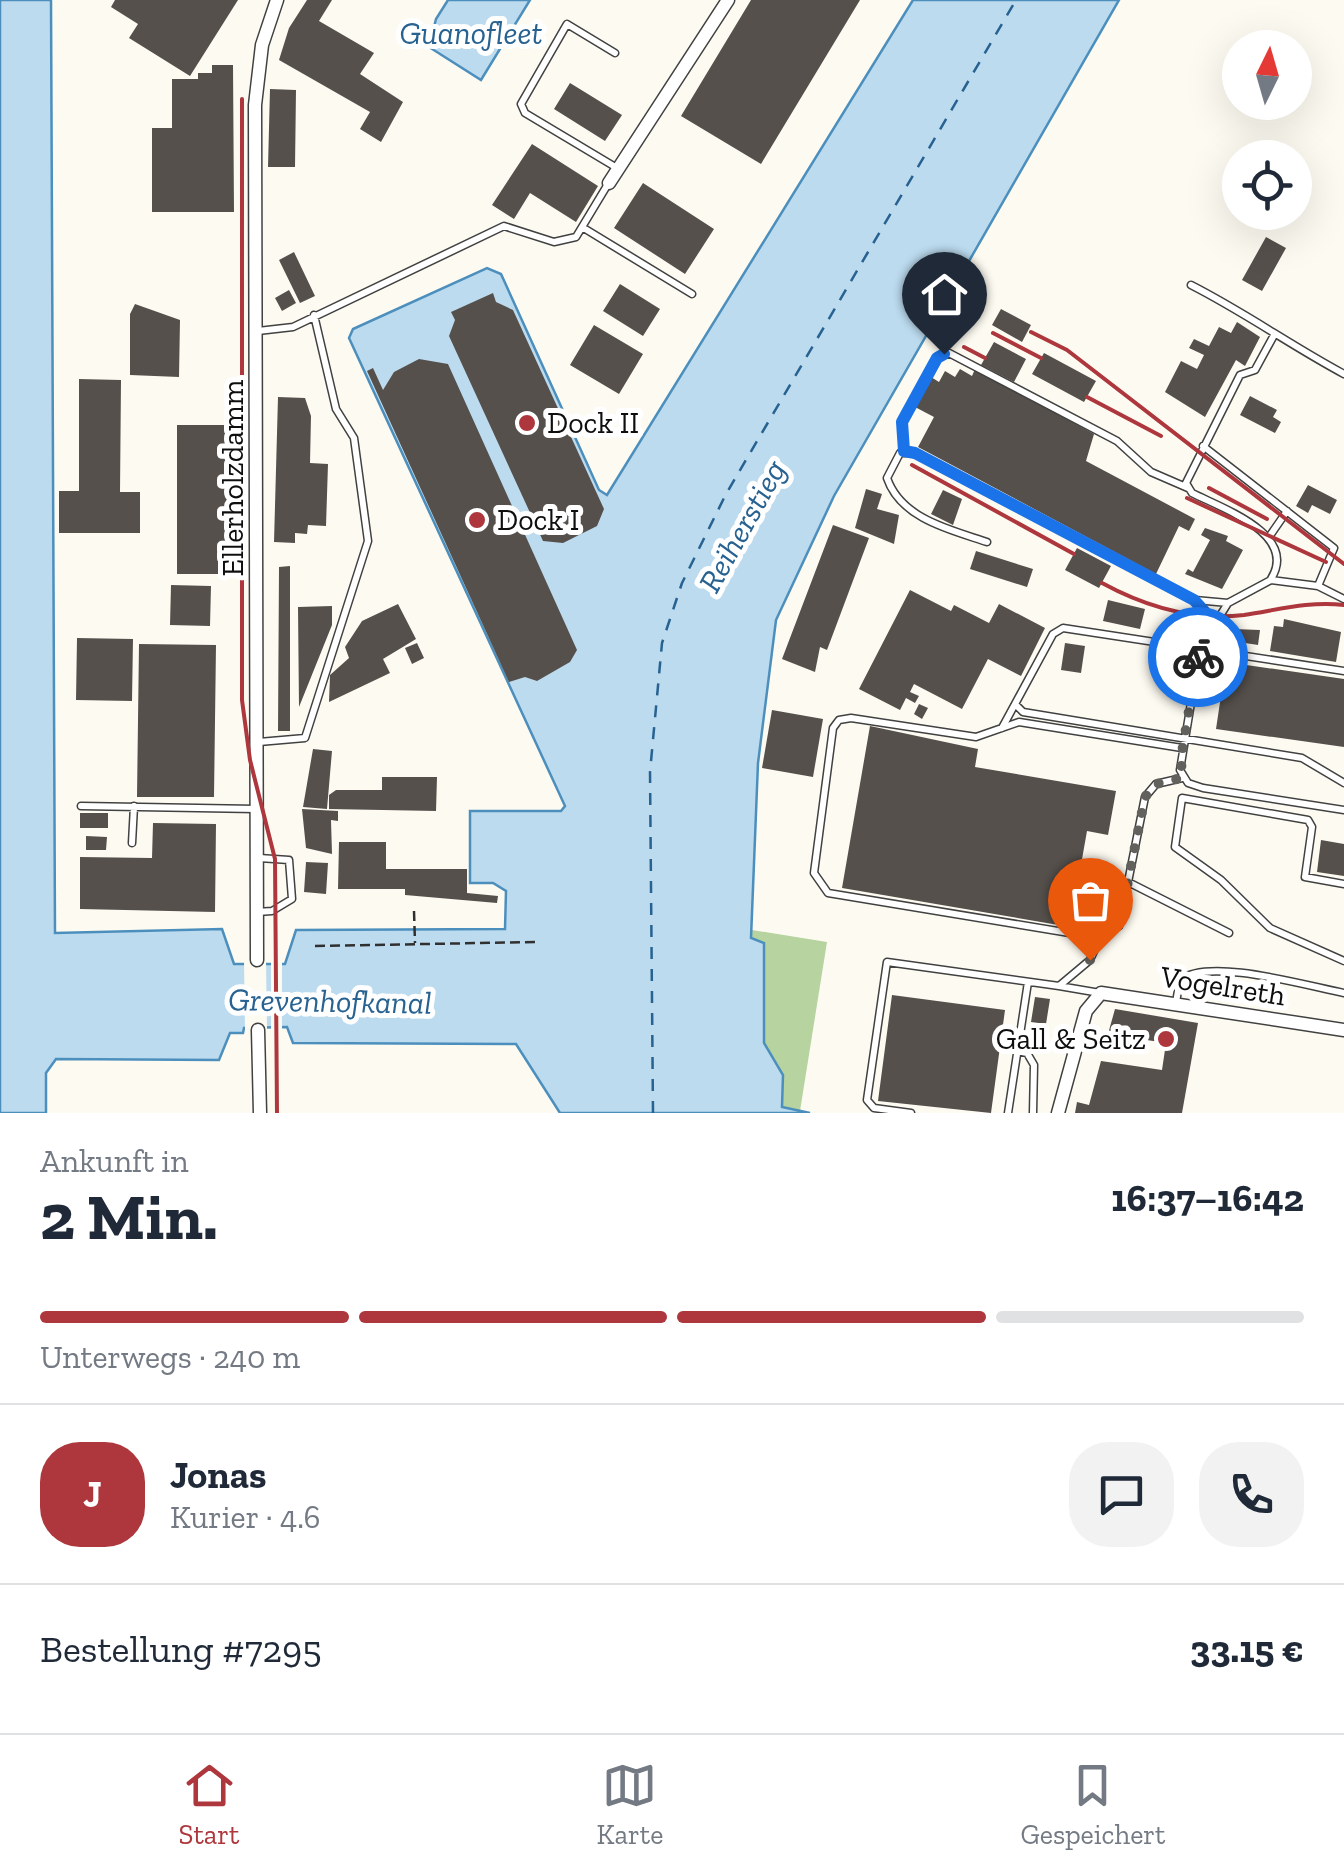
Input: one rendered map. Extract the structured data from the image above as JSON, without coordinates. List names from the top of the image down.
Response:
{
  "streets": {
    "street": ["Ellerholzdamm", "Vogelreth"]
  },
  "water": ["Guanofleet", "Reiherstieg", "Grevenhofkanal"],
  "places": ["Dock II", "Dock I", "Gall & Seitz"],
  "north": "top",
  "page": {
    "heading": ["2 Min.", "Ankunft in", "16:37–16:42"],
    "panel": [
      "Jonas",
      "Kurier · 4.6",
      "Bestellung #7295",
      "33.15 €"
    ],
    "bar": "Unterwegs · 240 m",
    "round": "J",
    "tabs": ["Start", "Karte", "Gespeichert"]
  }
}
